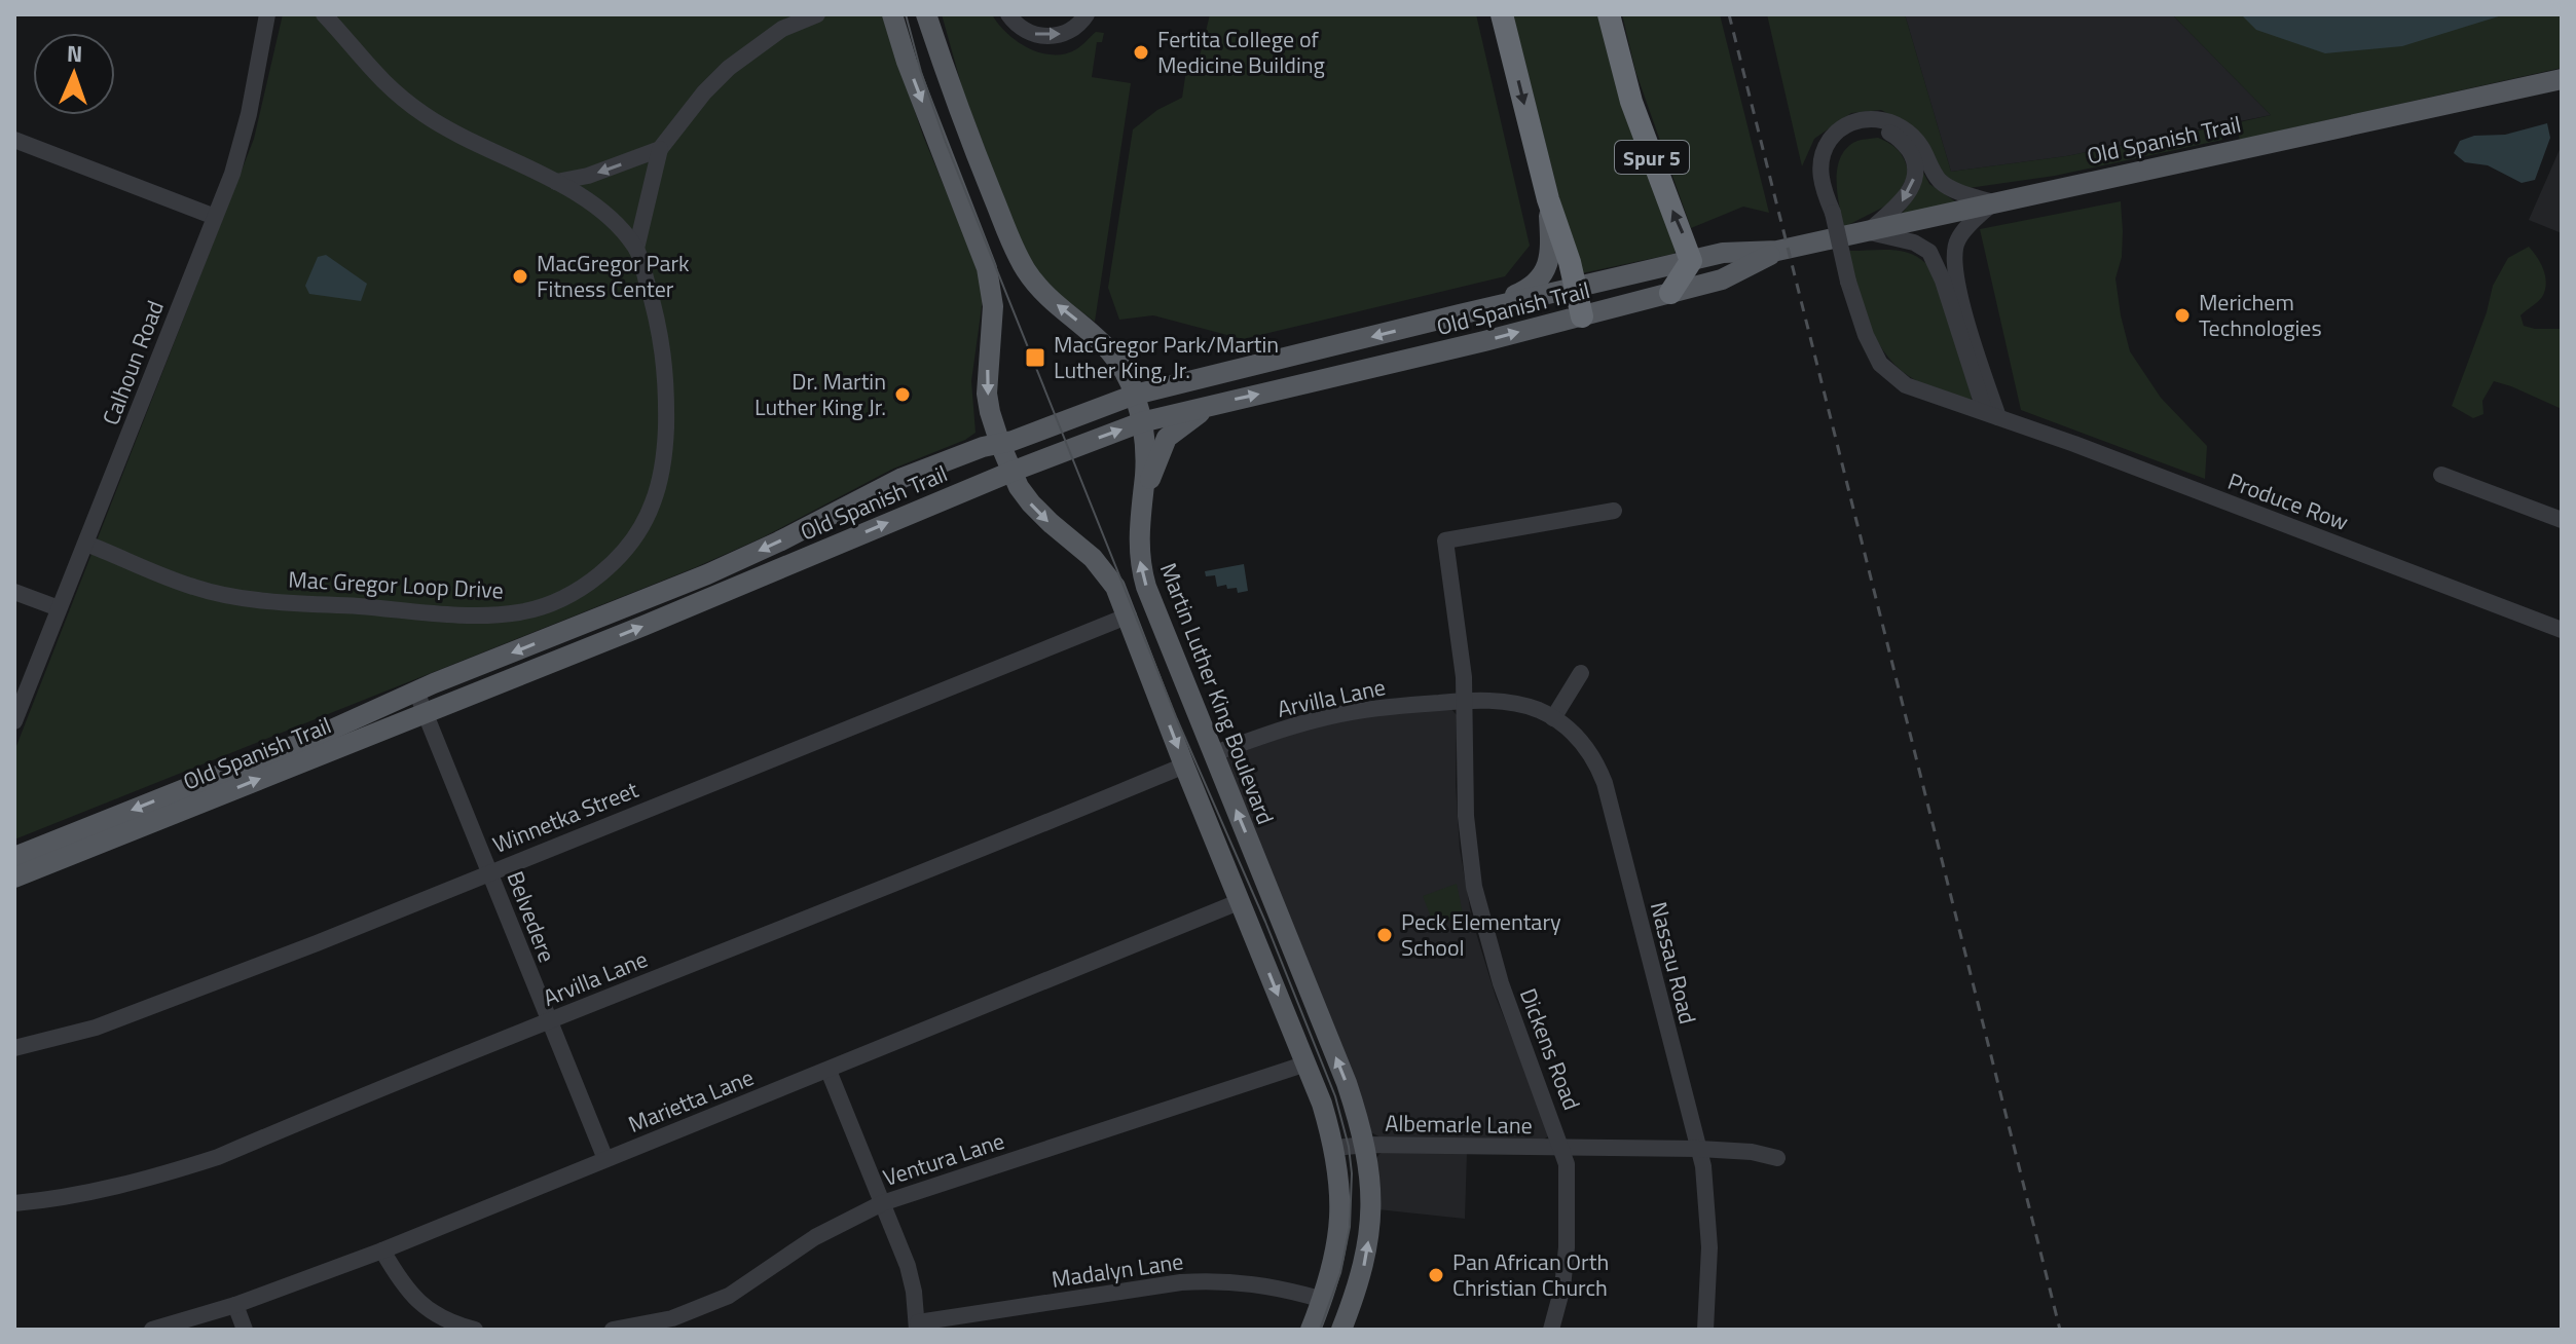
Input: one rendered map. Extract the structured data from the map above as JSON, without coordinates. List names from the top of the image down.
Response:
{
  "streets": {
    "highway": ["Spur 5"],
    "main road": ["Old Spanish Trail", "Martin Luther King Boulevard"],
    "street": [
      "Calhoun Road",
      "Produce Row",
      "Mac Gregor Loop Drive",
      "Arvilla Lane",
      "Winnetka Street",
      "Belvedere",
      "Nassau Road",
      "Dickens Road",
      "Marietta Lane",
      "Albemarle Lane",
      "Ventura Lane",
      "Madalyn Lane"
    ]
  },
  "crossings": [
    ["Old Spanish Trail", "Spur 5"],
    ["Old Spanish Trail", "Produce Row"],
    ["Old Spanish Trail", "Martin Luther King Boulevard"],
    ["Old Spanish Trail", "Belvedere"],
    ["Calhoun Road", "Mac Gregor Loop Drive"],
    ["Martin Luther King Boulevard", "Arvilla Lane"],
    ["Martin Luther King Boulevard", "Albemarle Lane"],
    ["Arvilla Lane", "Belvedere"],
    ["Arvilla Lane", "Nassau Road"],
    ["Arvilla Lane", "Dickens Road"],
    ["Winnetka Street", "Belvedere"],
    ["Belvedere", "Marietta Lane"],
    ["Nassau Road", "Dickens Road"],
    ["Nassau Road", "Albemarle Lane"],
    ["Dickens Road", "Albemarle Lane"]
  ],
  "places": {
    "other": [
      "Fertita College of Medicine Building",
      "MacGregor Park Fitness Center",
      "Merichem Technologies",
      "Dr. Martin Luther King Jr.",
      "Peck Elementary School",
      "Pan African Orth Christian Church"
    ],
    "transit": ["MacGregor Park/Martin Luther King, Jr."]
  },
  "north": "top"
}
